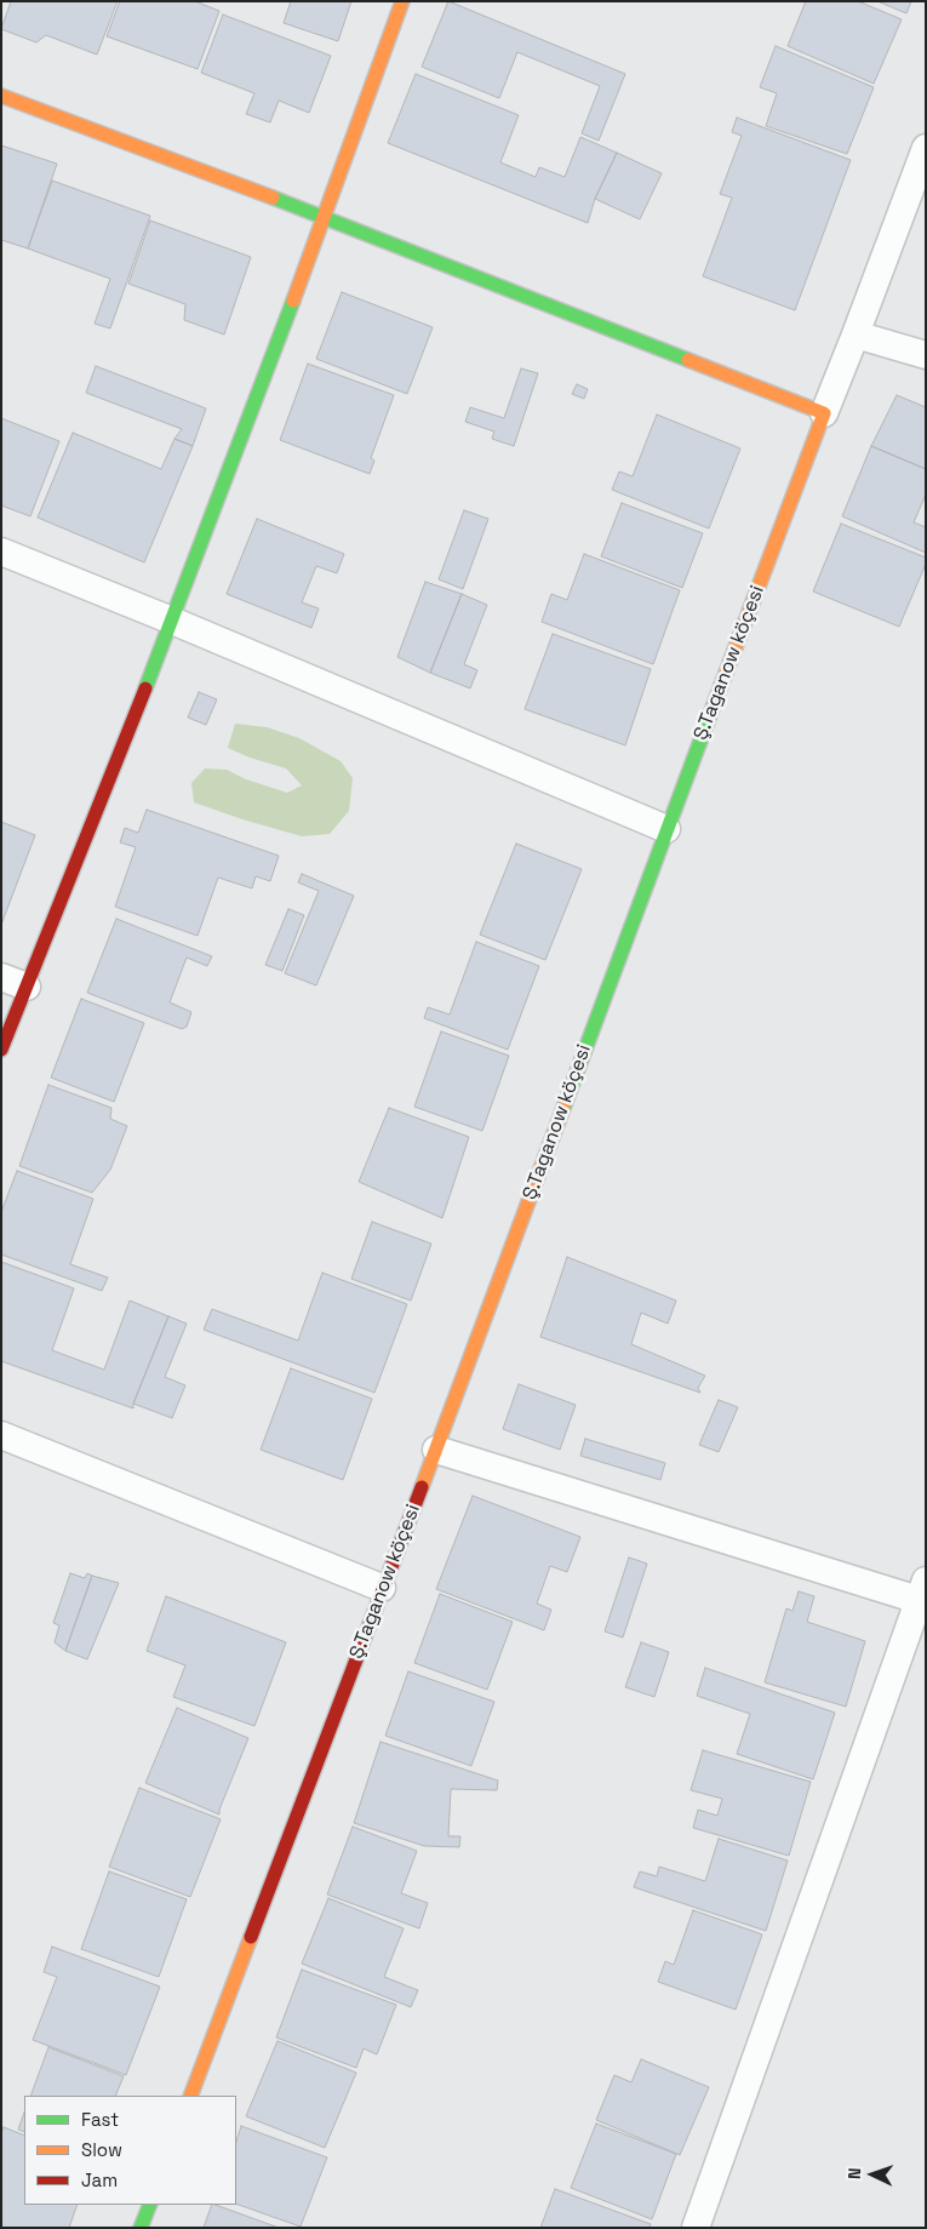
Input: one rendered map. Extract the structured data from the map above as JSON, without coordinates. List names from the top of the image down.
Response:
{
  "streets": {
    "street": ["Ş.Taganow köçesi"]
  },
  "legend": ["Fast", "Slow", "Jam"],
  "north": "left"
}
